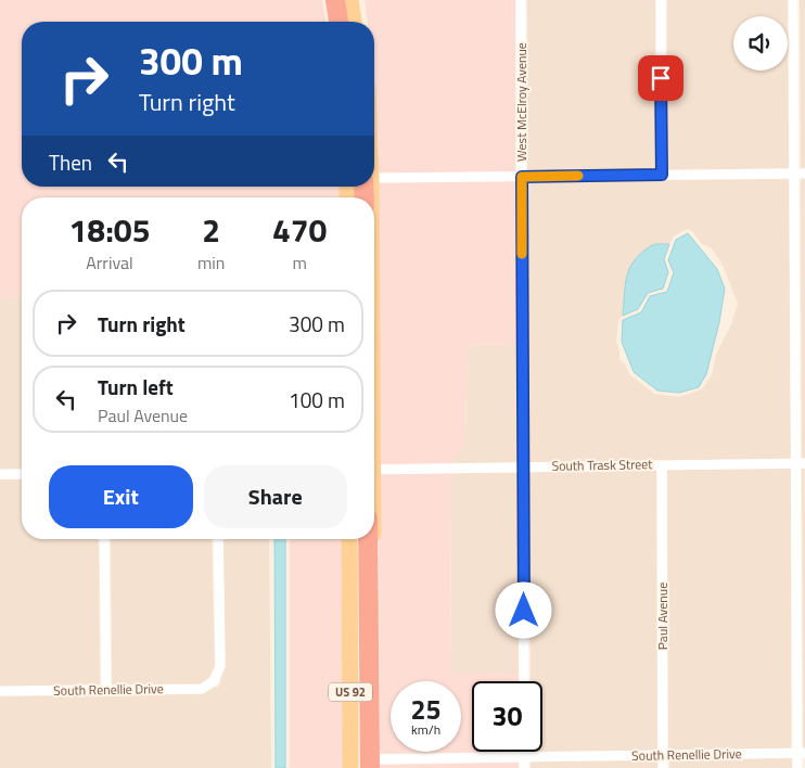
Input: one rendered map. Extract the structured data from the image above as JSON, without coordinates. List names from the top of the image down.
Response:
{
  "streets": {
    "main road": ["US 92"],
    "street": [
      "West McElroy Avenue",
      "South Trask Street",
      "Paul Avenue",
      "South Renellie Drive"
    ]
  },
  "crossings": [
    ["West McElroy Avenue", "South Trask Street"],
    ["South Trask Street", "Paul Avenue"],
    ["Paul Avenue", "South Renellie Drive"],
    ["South Renellie Drive", "US 92"]
  ],
  "page": {
    "turn": ["300 m", "Turn right"],
    "then": "Then",
    "eta": [
      "18:05",
      "Arrival",
      "2",
      "min",
      "470",
      "m"
    ],
    "list": [
      {
        "name": "Turn right",
        "value": "300 m"
      },
      {
        "name": "Turn left",
        "note": "Paul Avenue",
        "value": "100 m"
      }
    ],
    "buttons": ["Exit", "Share"],
    "speed": "25 km/h",
    "limit": "30"
  }
}
